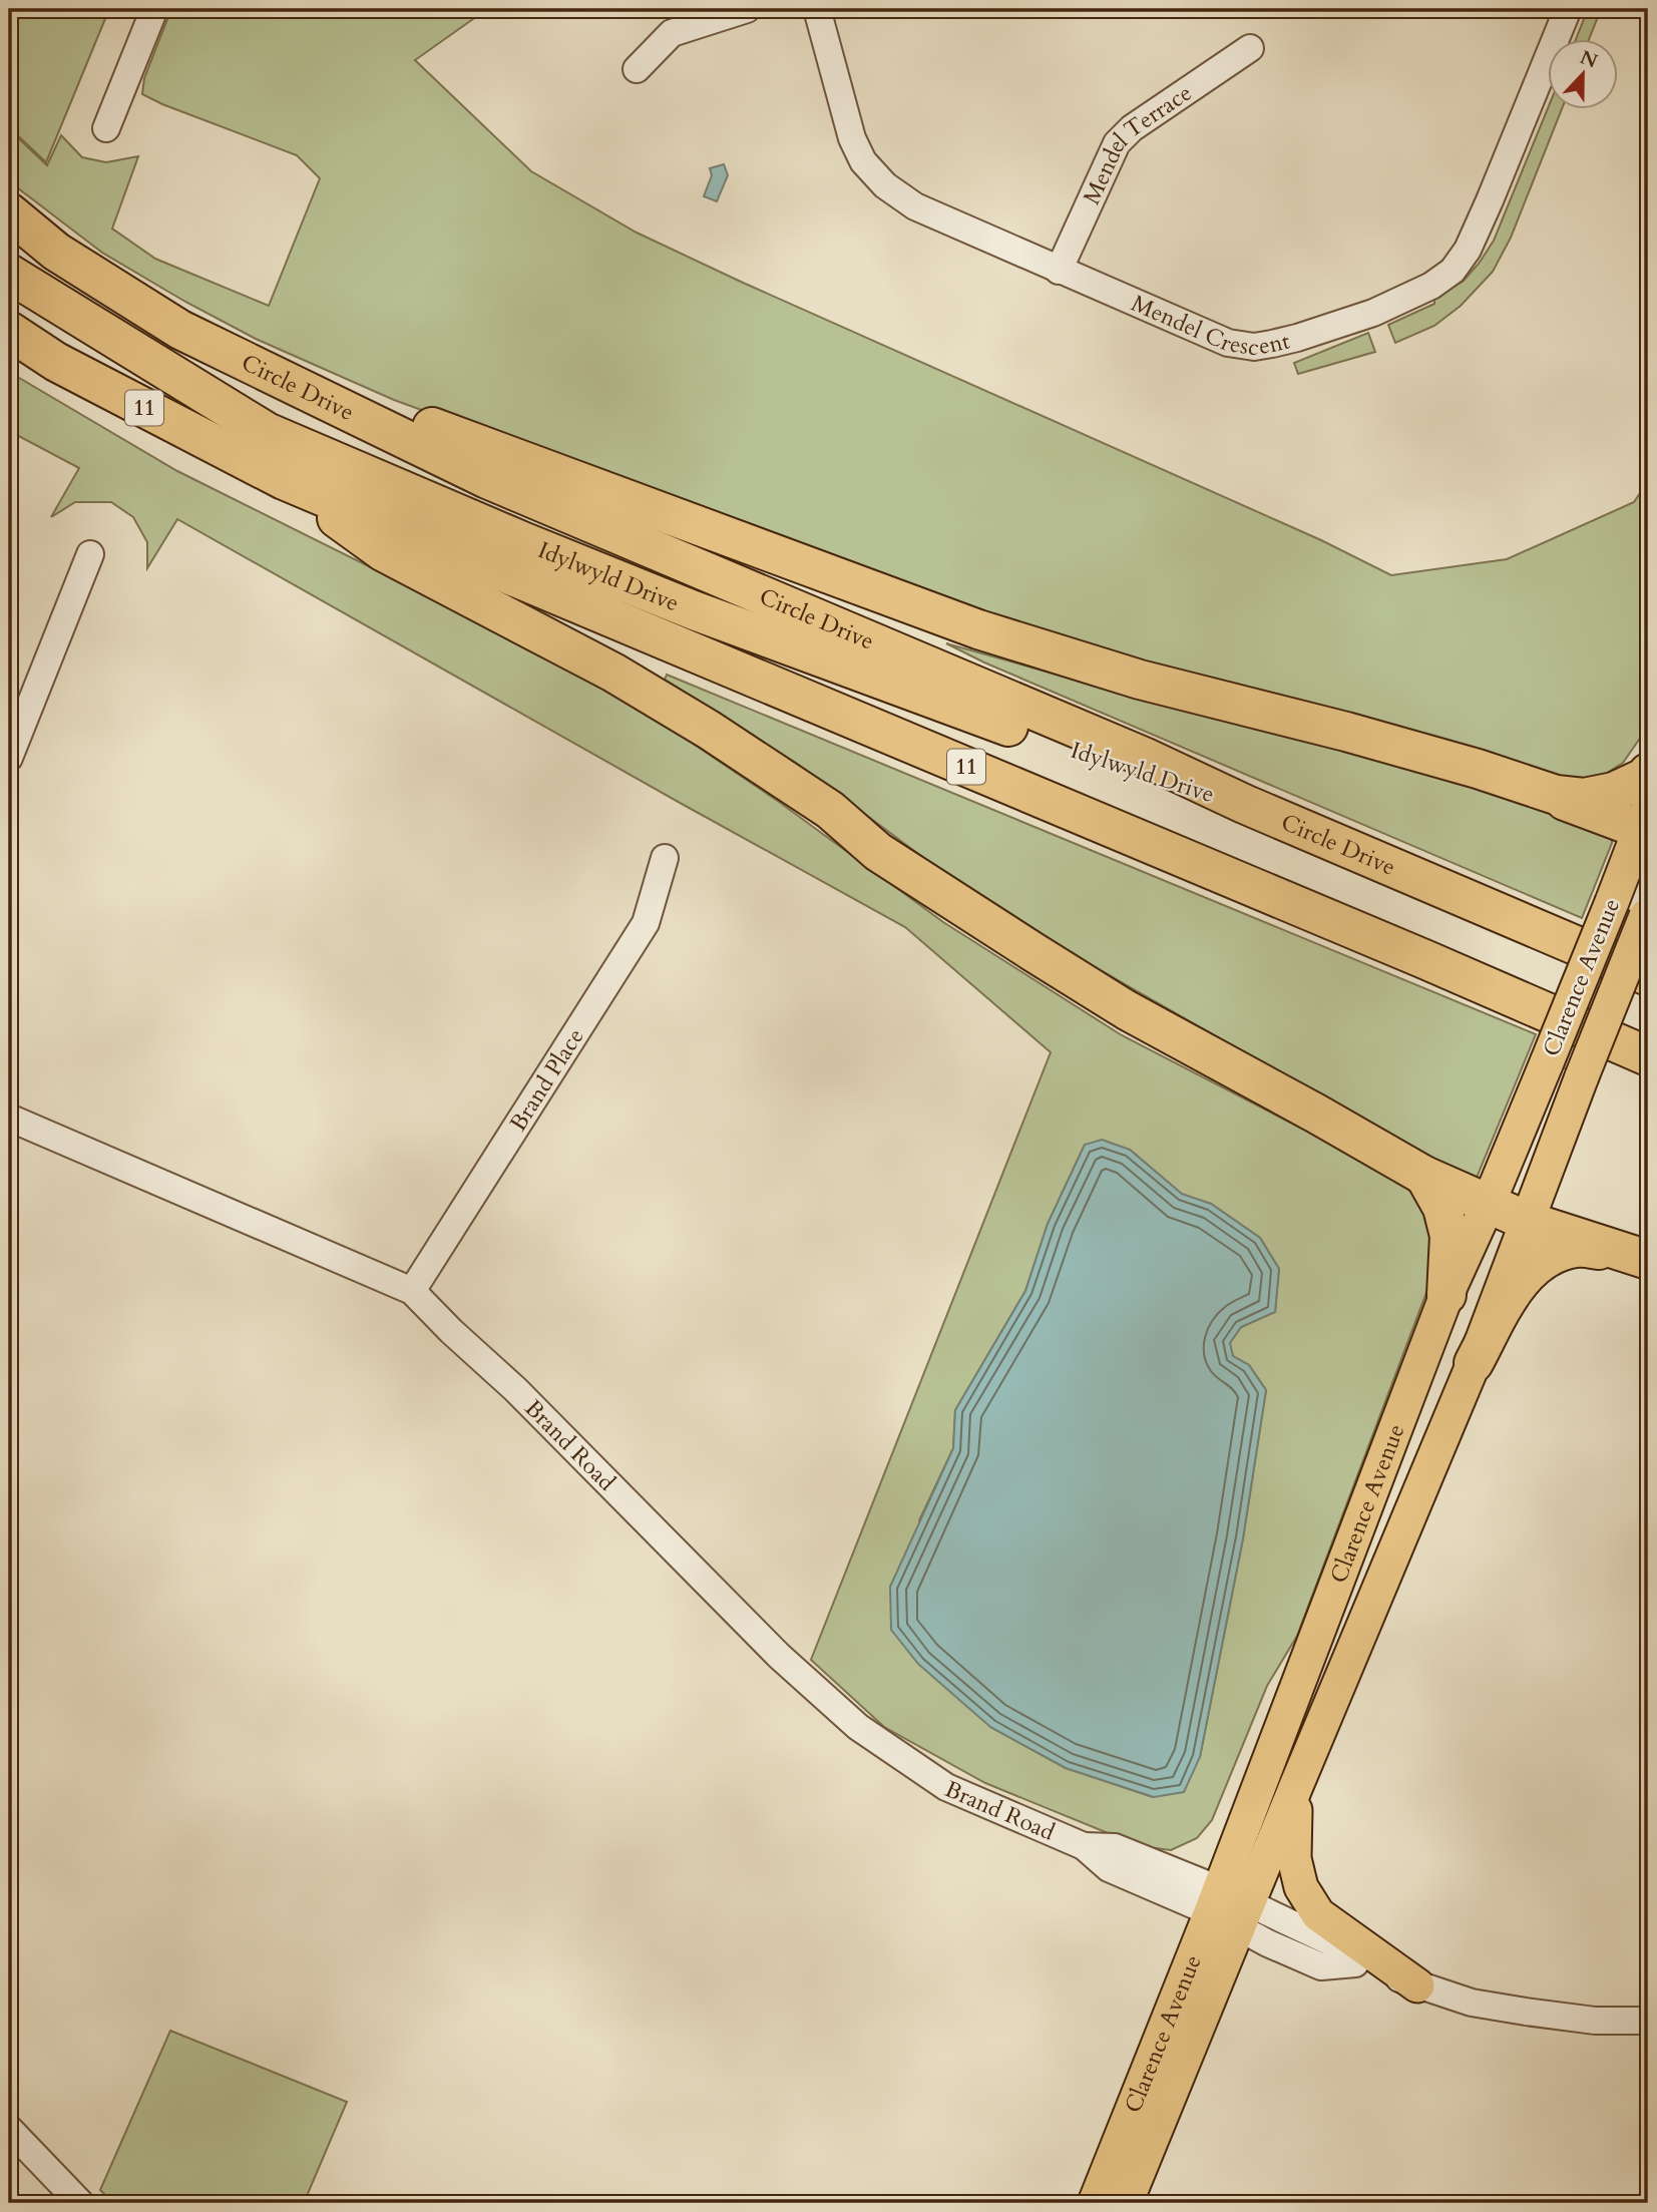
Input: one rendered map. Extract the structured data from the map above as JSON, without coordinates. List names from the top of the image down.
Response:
{
  "streets": {
    "highway": ["Circle Drive", "11", "Idylwyld Drive"],
    "main road": ["Clarence Avenue"],
    "street": [
      "Mendel Terrace",
      "Mendel Crescent",
      "Brand Place",
      "Brand Road"
    ]
  },
  "crossings": [
    ["Mendel Terrace", "Mendel Crescent"],
    ["Circle Drive", "Idylwyld Drive"],
    ["Clarence Avenue", "Brand Road"],
    ["Brand Place", "Brand Road"]
  ],
  "north": "top"
}
